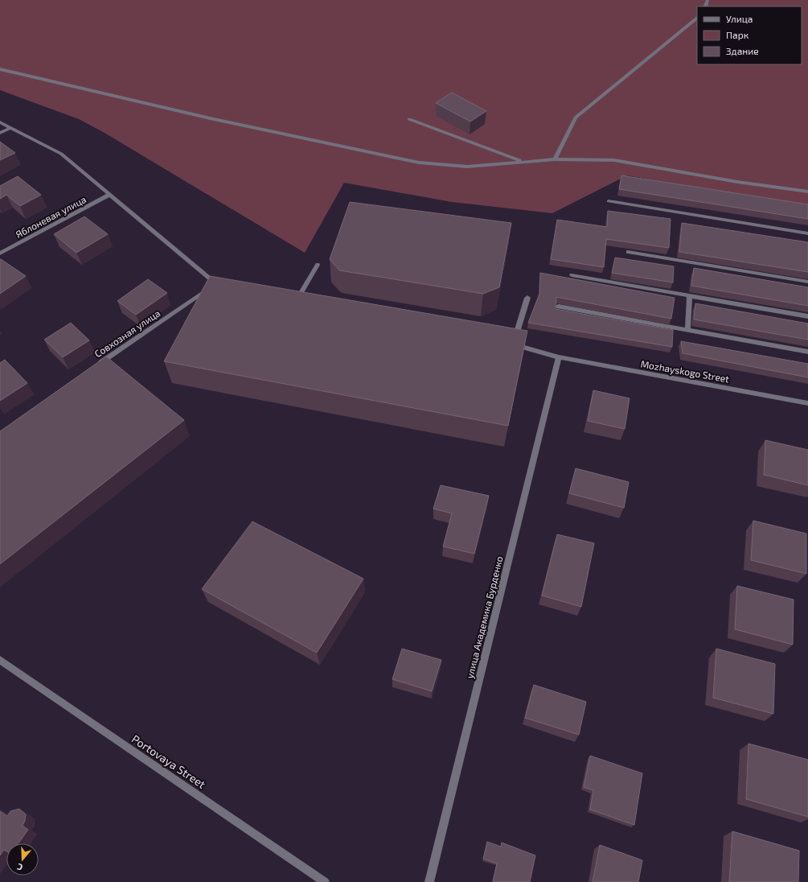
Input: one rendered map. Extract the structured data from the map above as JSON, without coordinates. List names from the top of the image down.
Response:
{
  "streets": {
    "street": [
      "Яблоневая улица",
      "Совхозная улица",
      "Mozhayskogo Street",
      "улица Академика Бурденко",
      "Portovaya Street"
    ]
  },
  "crossings": [
    ["Яблоневая улица", "Совхозная улица"],
    ["Mozhayskogo Street", "улица Академика Бурденко"]
  ],
  "legend": ["Улица", "Парк", "Здание"],
  "north": "bottom"
}
